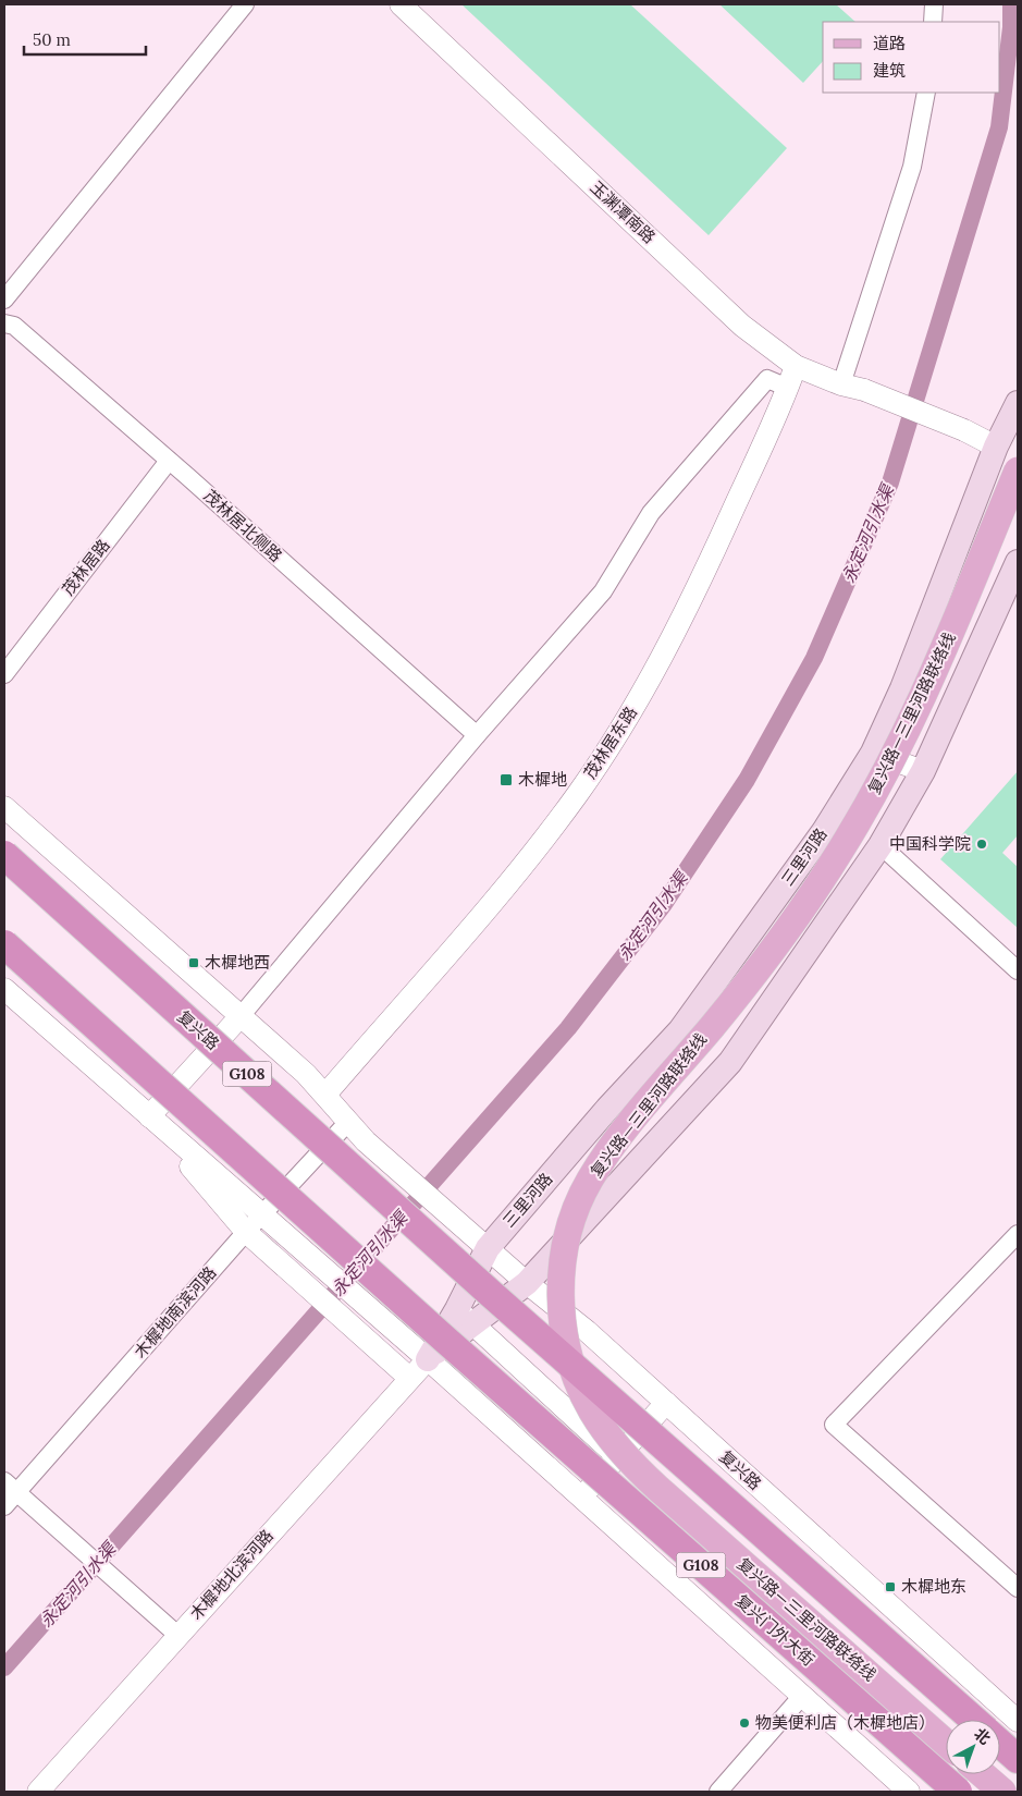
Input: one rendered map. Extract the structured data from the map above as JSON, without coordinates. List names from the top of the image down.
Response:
{
  "streets": {
    "highway": ["复兴路", "G108", "复兴门外大街"],
    "main road": ["复兴路—三里河路联络线", "三里河路"],
    "street": [
      "玉渊潭南路",
      "茂林居北侧路",
      "茂林居路",
      "茂林居东路",
      "木樨地南滨河路",
      "木樨地北滨河路"
    ]
  },
  "crossings": [
    ["玉渊潭南路", "茂林居东路"],
    ["玉渊潭南路", "三里河路"],
    ["茂林居北侧路", "茂林居路"],
    ["三里河路", "复兴路"],
    ["复兴路", "木樨地南滨河路"],
    ["G108", "木樨地北滨河路"],
    ["G108", "复兴门外大街"],
    ["木樨地北滨河路", "复兴门外大街"]
  ],
  "water": ["永定河引水渠"],
  "places": {
    "transit": ["木樨地", "木樨地西", "木樨地东"],
    "other": ["中国科学院", "物美便利店（木樨地店）"]
  },
  "legend": ["道路", "建筑"],
  "scale_bar": "50 m",
  "north": "top right"
}
